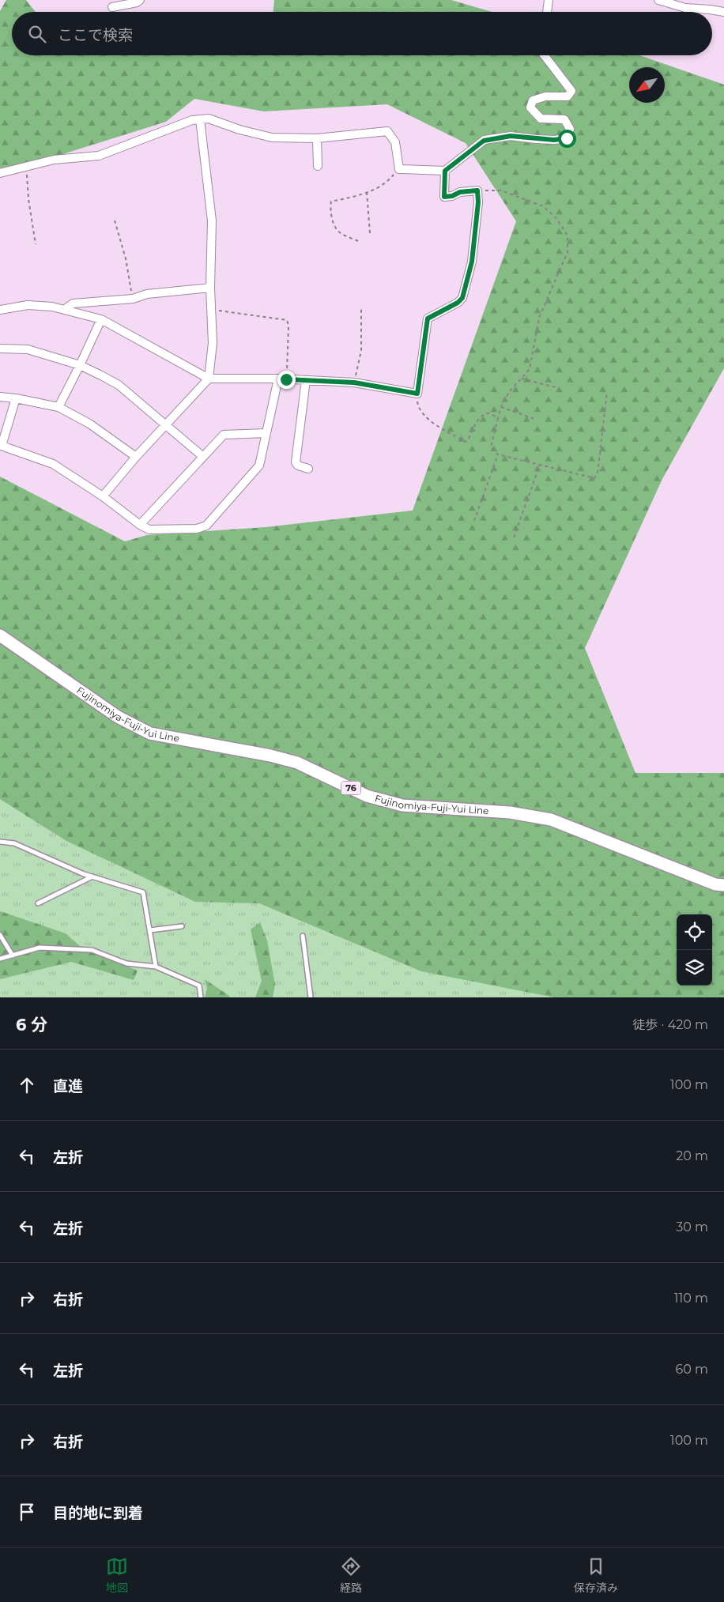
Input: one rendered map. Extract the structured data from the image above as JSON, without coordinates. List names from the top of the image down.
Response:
{
  "streets": {
    "main road": ["Fujinomiya-Fuji-Yui Line", "76"]
  },
  "north": "bottom left",
  "page": {
    "search": "ここで検索",
    "heading": ["6 分", "徒歩 · 420 m"],
    "list": [
      ["直進", "100 m"],
      ["左折", "20 m"],
      ["左折", "30 m"],
      ["右折", "110 m"],
      ["左折", "60 m"],
      ["右折", "100 m"],
      "目的地に到着"
    ],
    "nav": ["地図", "経路", "保存済み"]
  }
}
